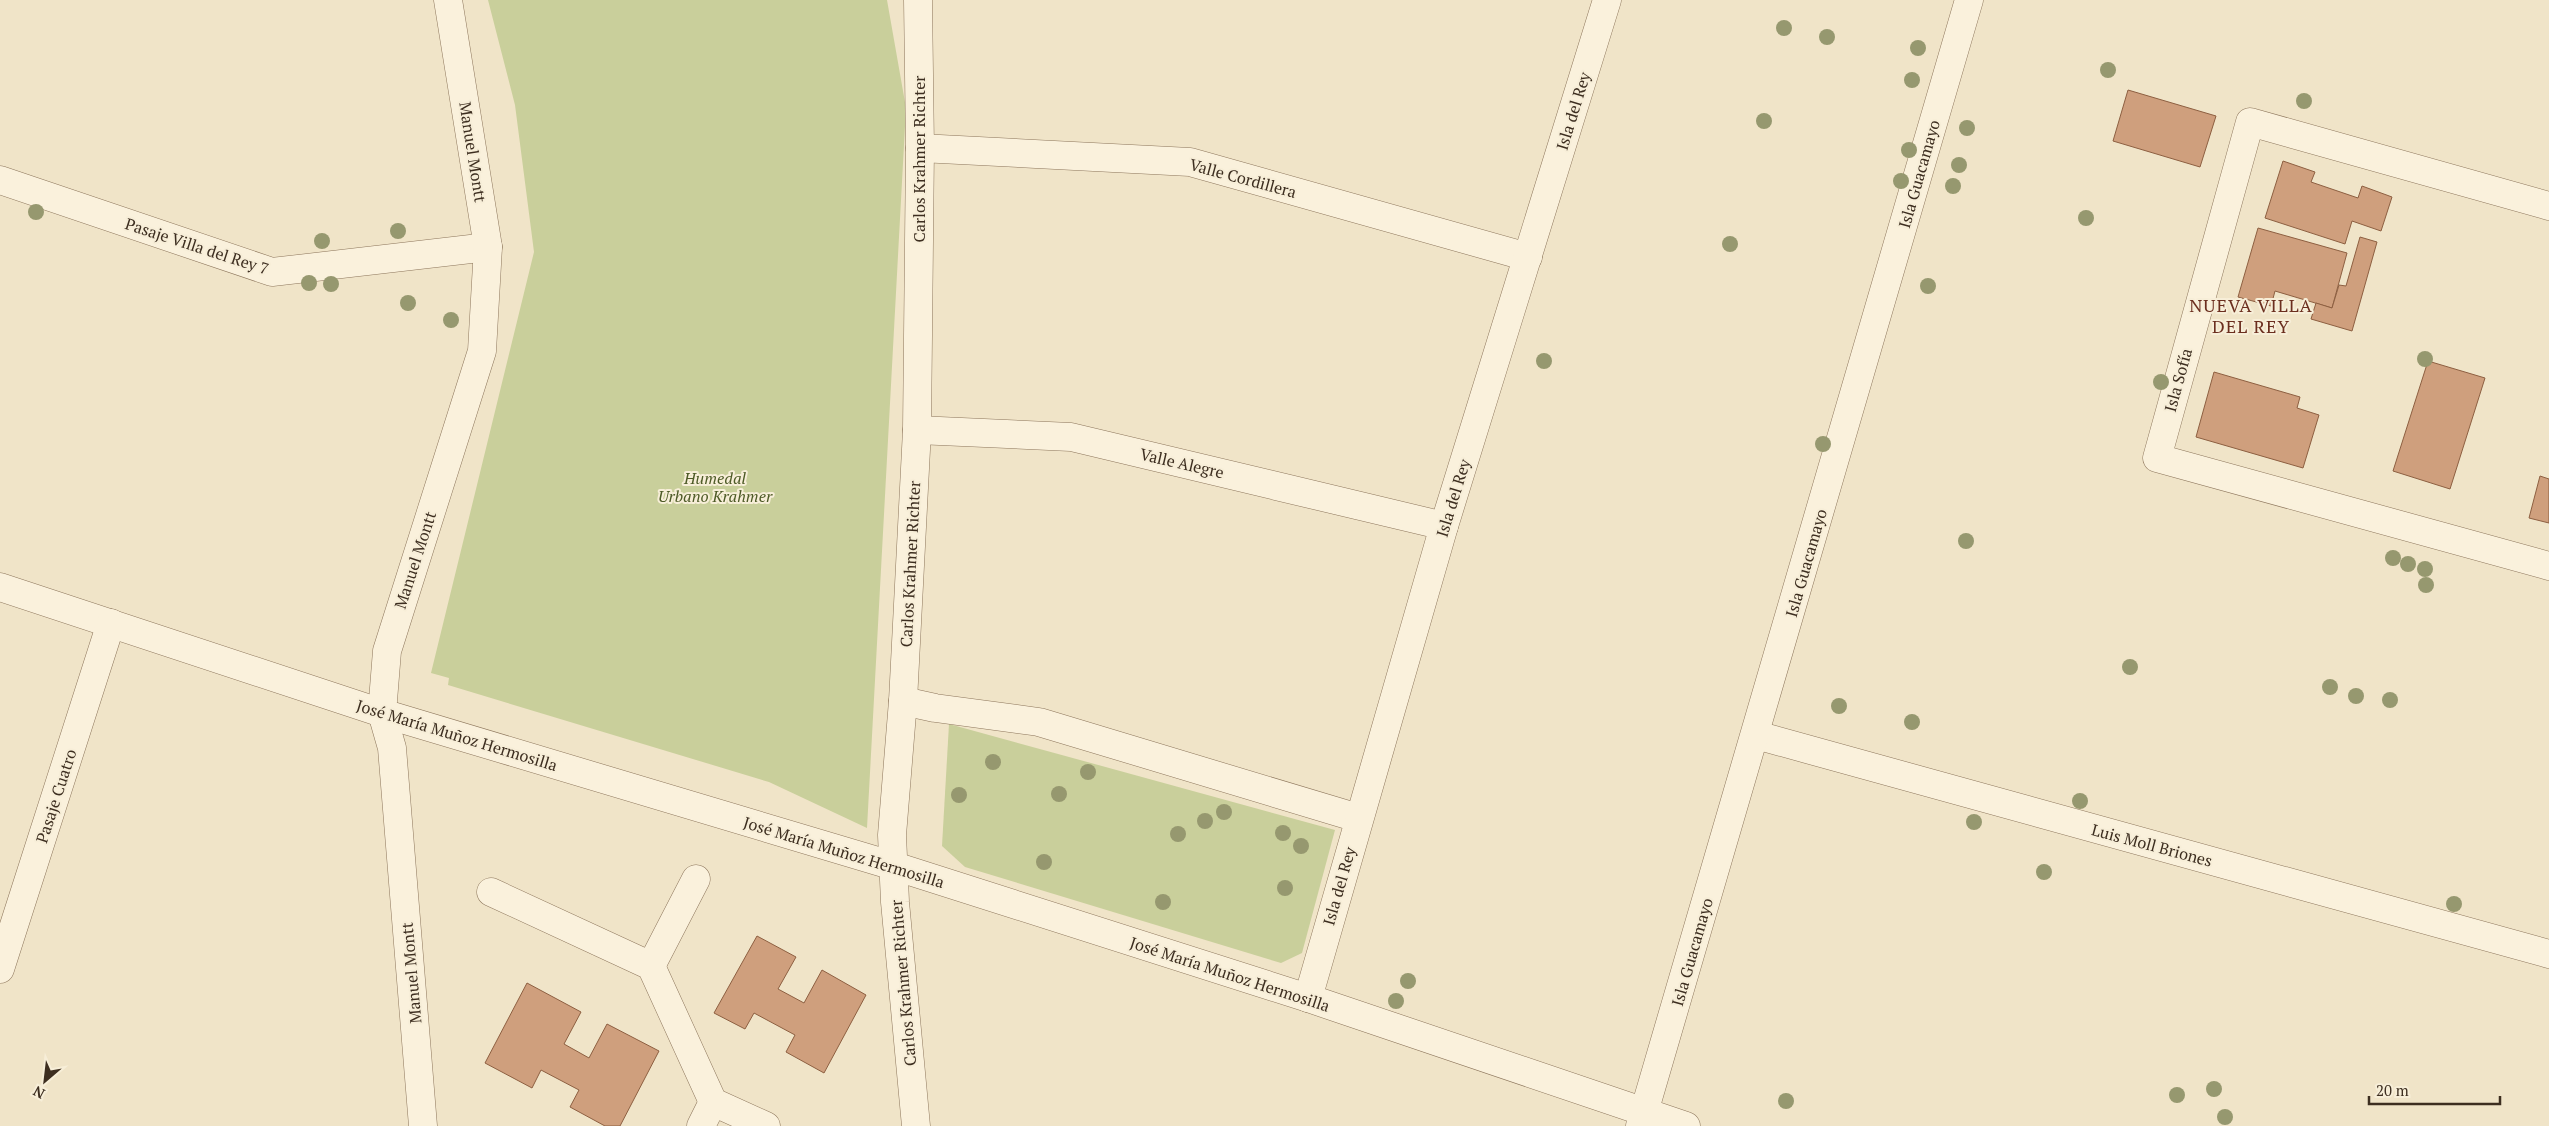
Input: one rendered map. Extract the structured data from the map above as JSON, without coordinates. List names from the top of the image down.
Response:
{
  "streets": {
    "street": [
      "Isla del Rey",
      "Manuel Montt",
      "Carlos Krahmer Richter",
      "Isla Guacamayo",
      "Valle Cordillera",
      "Pasaje Villa del Rey 7",
      "Isla Sofía",
      "Valle Alegre",
      "José María Muñoz Hermosilla",
      "Pasaje Cuatro",
      "Luis Moll Briones"
    ]
  },
  "crossings": [
    ["Isla del Rey", "Valle Cordillera"],
    ["Isla del Rey", "Valle Alegre"],
    ["Isla del Rey", "José María Muñoz Hermosilla"],
    ["Manuel Montt", "Pasaje Villa del Rey 7"],
    ["Manuel Montt", "José María Muñoz Hermosilla"],
    ["Carlos Krahmer Richter", "Valle Cordillera"],
    ["Carlos Krahmer Richter", "Valle Alegre"],
    ["Carlos Krahmer Richter", "José María Muñoz Hermosilla"],
    ["Isla Guacamayo", "José María Muñoz Hermosilla"],
    ["Isla Guacamayo", "Luis Moll Briones"],
    ["José María Muñoz Hermosilla", "Pasaje Cuatro"]
  ],
  "districts": ["NUEVA VILLA DEL REY"],
  "parks": ["Humedal Urbano Krahmer"],
  "scale_bar": "20 m",
  "north": "bottom left"
}
